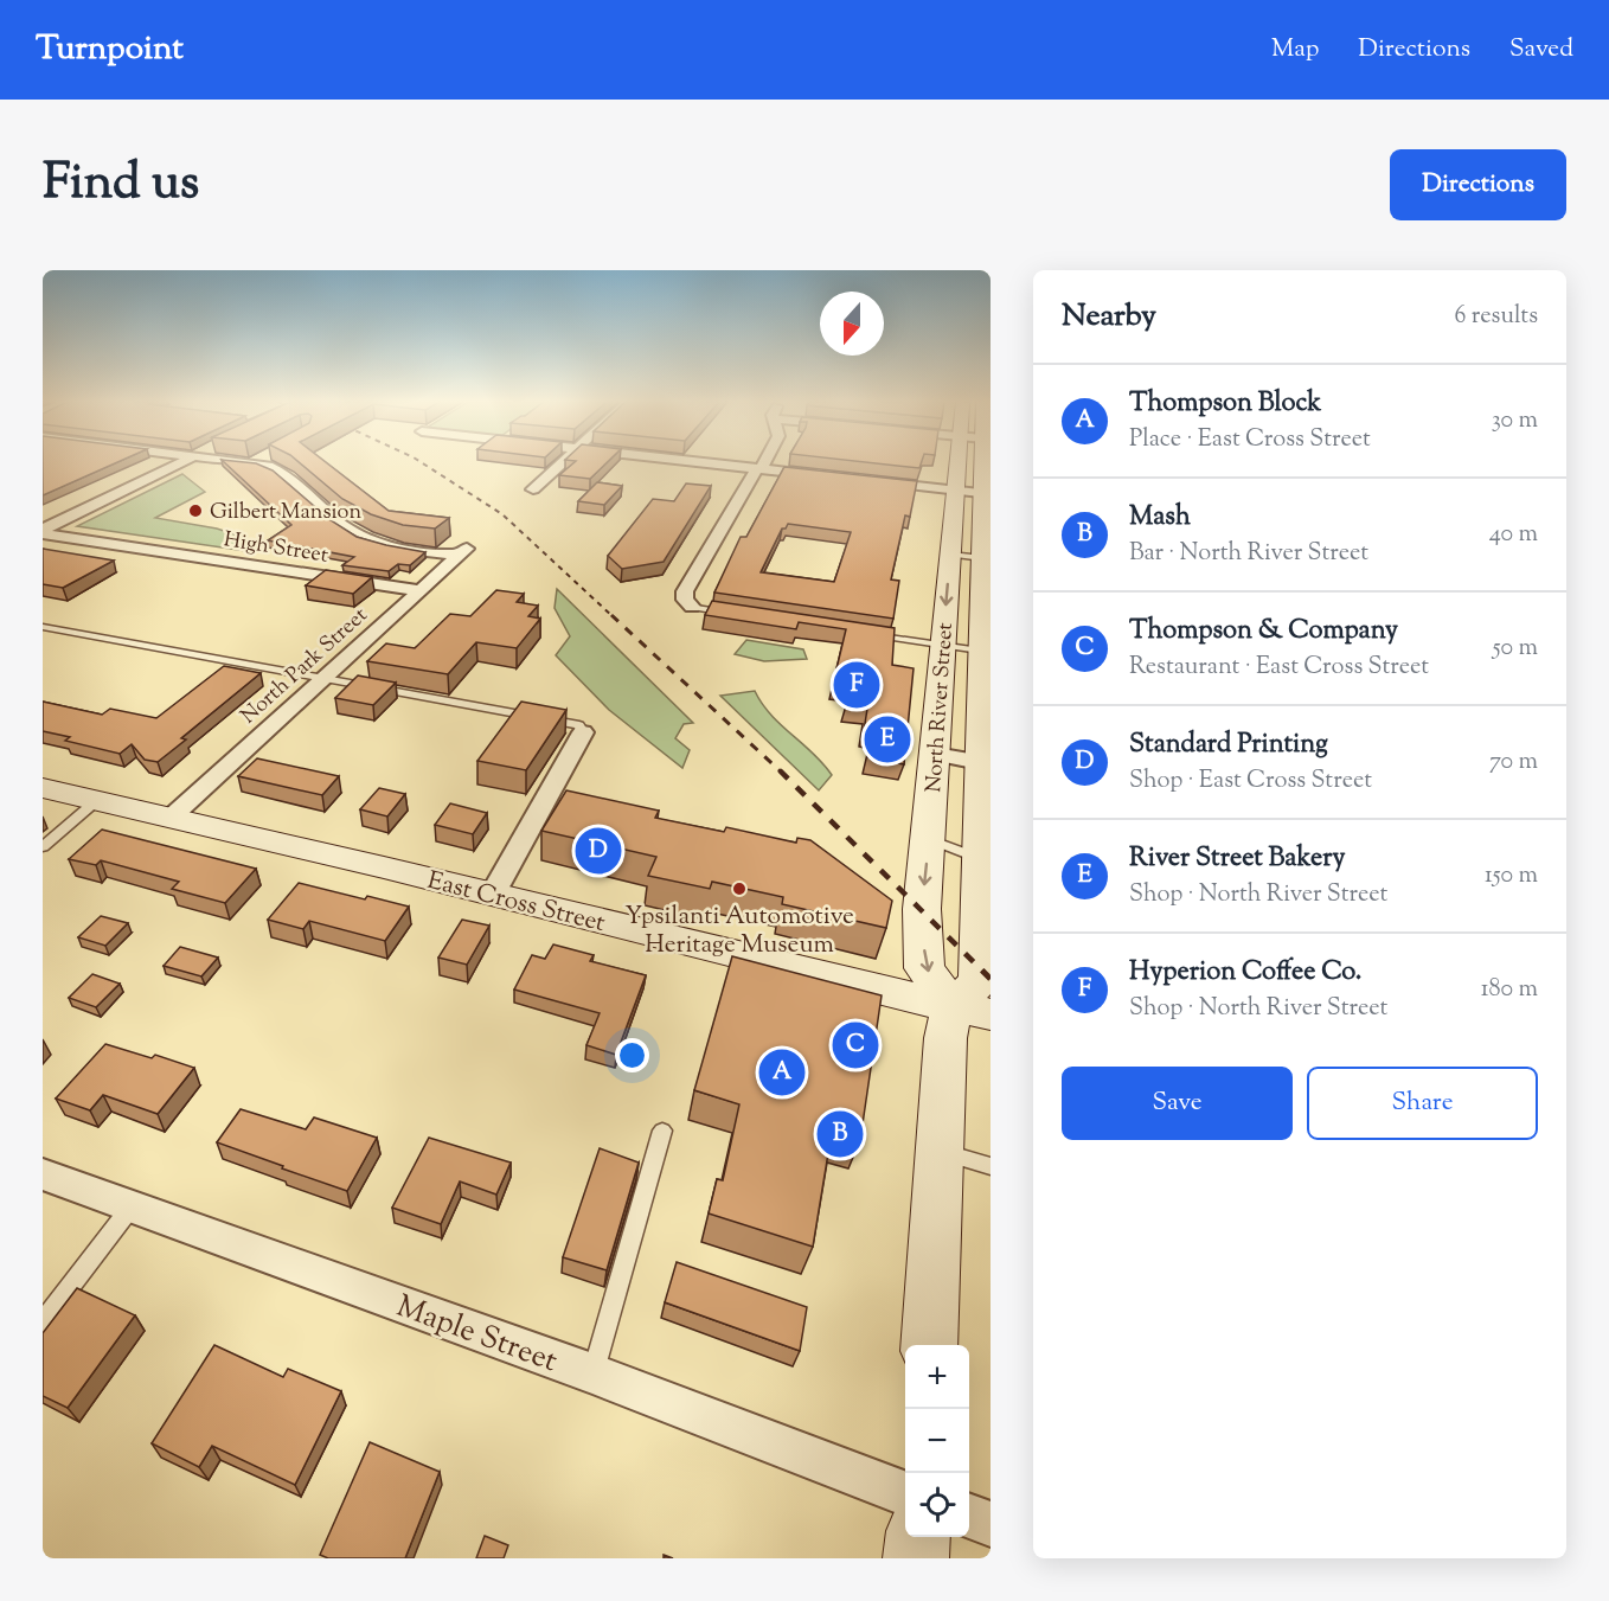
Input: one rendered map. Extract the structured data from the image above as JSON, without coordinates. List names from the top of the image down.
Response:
{
  "streets": {
    "street": [
      "High Street",
      "North Park Street",
      "North River Street",
      "East Cross Street",
      "Maple Street"
    ]
  },
  "crossings": [
    ["High Street", "North Park Street"],
    ["North Park Street", "East Cross Street"],
    ["North River Street", "East Cross Street"]
  ],
  "places": ["Gilbert Mansion", "Ypsilanti Automotive Heritage Museum"],
  "north": "bottom",
  "page": {
    "header": "Turnpoint",
    "nav": ["Map", "Directions", "Saved"],
    "title": "Find us",
    "buttons": [
      "Directions",
      ["Save", "Share"]
    ],
    "heading": ["Nearby", "6 results"],
    "list": [
      {
        "mark": "A",
        "name": "Thompson Block",
        "note": "Place · East Cross Street",
        "value": "30 m"
      },
      {
        "mark": "B",
        "name": "Mash",
        "note": "Bar · North River Street",
        "value": "40 m"
      },
      {
        "mark": "C",
        "name": "Thompson & Company",
        "note": "Restaurant · East Cross Street",
        "value": "50 m"
      },
      {
        "mark": "D",
        "name": "Standard Printing",
        "note": "Shop · East Cross Street",
        "value": "70 m"
      },
      {
        "mark": "E",
        "name": "River Street Bakery",
        "note": "Shop · North River Street",
        "value": "150 m"
      },
      {
        "mark": "F",
        "name": "Hyperion Coffee Co.",
        "note": "Shop · North River Street",
        "value": "180 m"
      }
    ],
    "pins": [
      "F",
      "E",
      "D",
      "C",
      "A",
      "B"
    ],
    "map_buttons": ["+", "−"]
  }
}
